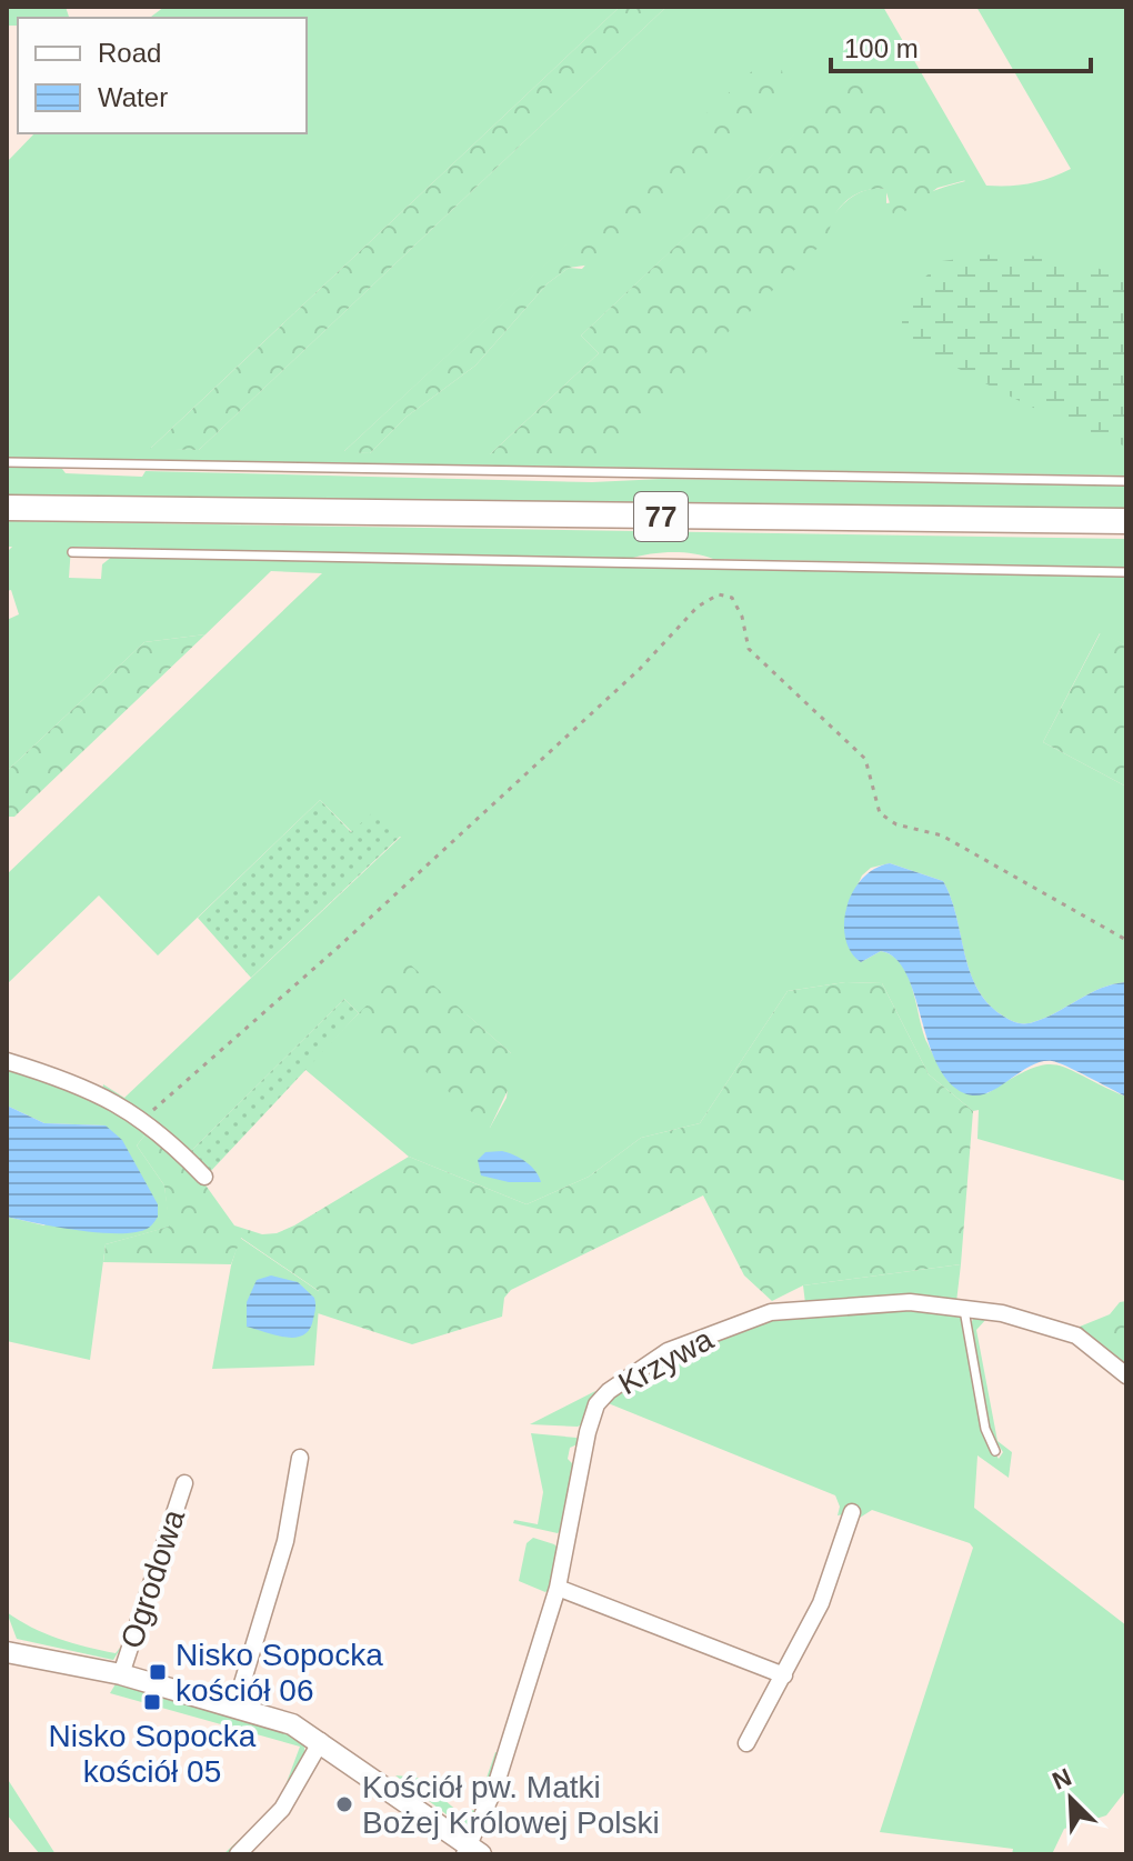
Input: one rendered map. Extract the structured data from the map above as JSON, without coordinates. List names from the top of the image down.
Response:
{
  "streets": {
    "main road": ["77"],
    "street": ["Krzywa", "Ogrodowa"]
  },
  "places": {
    "transit": ["Nisko Sopocka kościół 06", "Nisko Sopocka kościół 05"],
    "other": ["Kościół pw. Matki Bożej Królowej Polski"]
  },
  "legend": ["Road", "Water"],
  "scale_bar": "100 m",
  "north": "top left"
}
